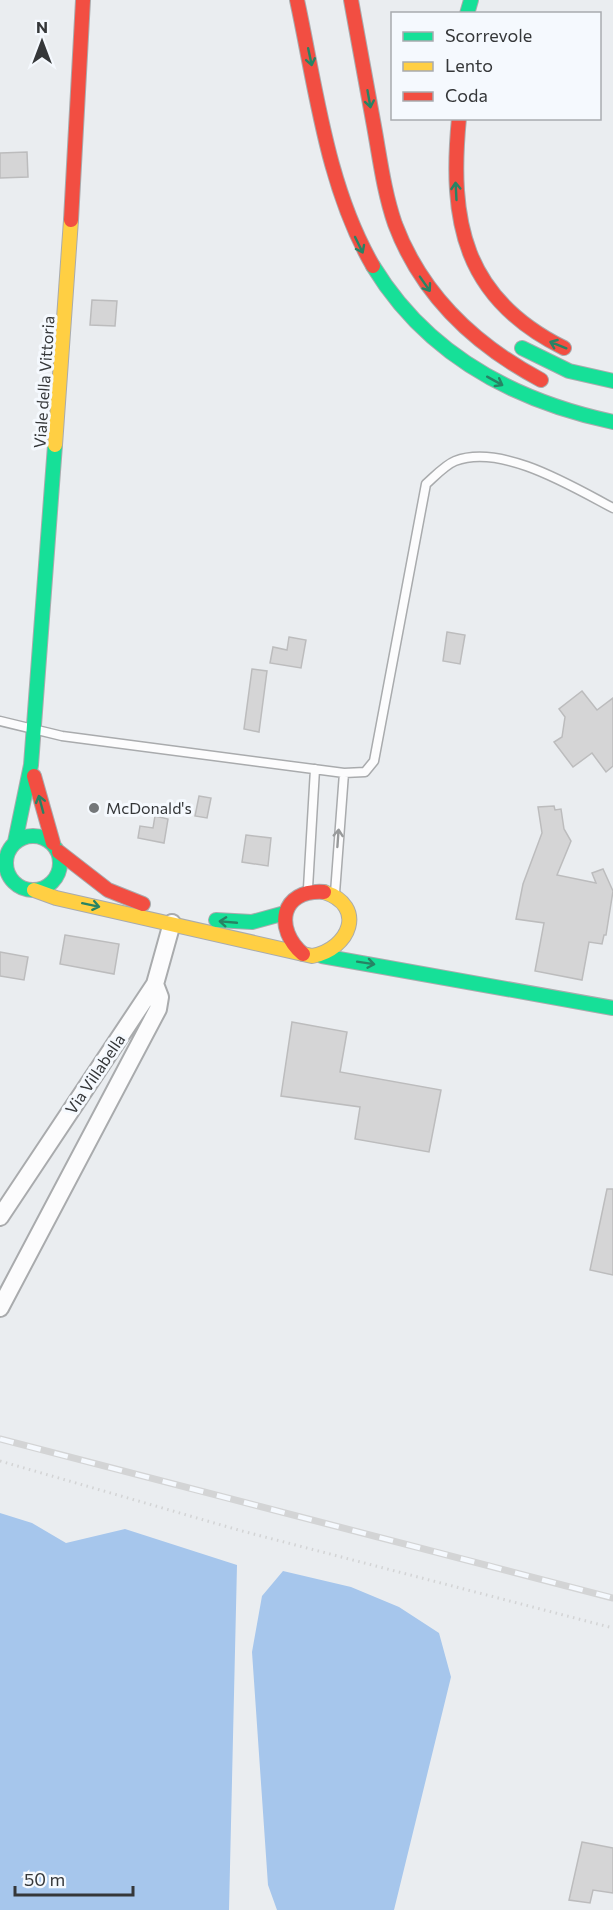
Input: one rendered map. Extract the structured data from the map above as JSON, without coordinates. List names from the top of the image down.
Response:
{
  "streets": {
    "main road": ["Viale della Vittoria"],
    "street": ["Via Villabella"]
  },
  "places": ["McDonald's"],
  "legend": ["Scorrevole", "Lento", "Coda"],
  "scale_bar": "50 m",
  "north": "top"
}
